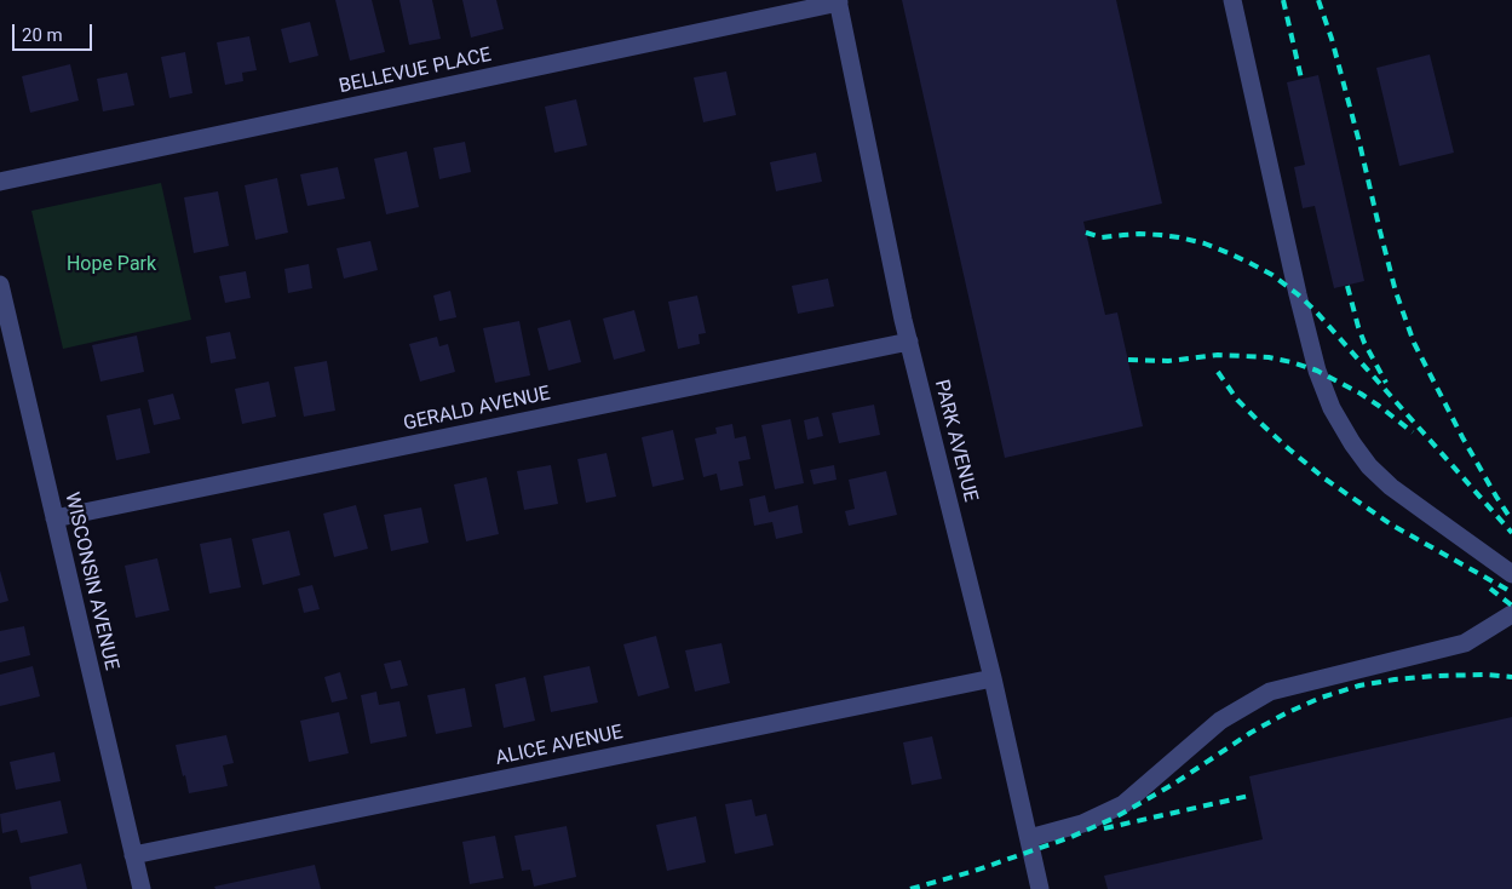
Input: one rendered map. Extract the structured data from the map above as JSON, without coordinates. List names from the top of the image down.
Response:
{
  "streets": {
    "street": [
      "BELLEVUE PLACE",
      "GERALD AVENUE",
      "PARK AVENUE",
      "WISCONSIN AVENUE",
      "ALICE AVENUE"
    ]
  },
  "crossings": [
    ["BELLEVUE PLACE", "PARK AVENUE"],
    ["GERALD AVENUE", "PARK AVENUE"],
    ["GERALD AVENUE", "WISCONSIN AVENUE"],
    ["PARK AVENUE", "ALICE AVENUE"],
    ["WISCONSIN AVENUE", "ALICE AVENUE"]
  ],
  "parks": ["Hope Park"],
  "scale_bar": "20 m"
}
